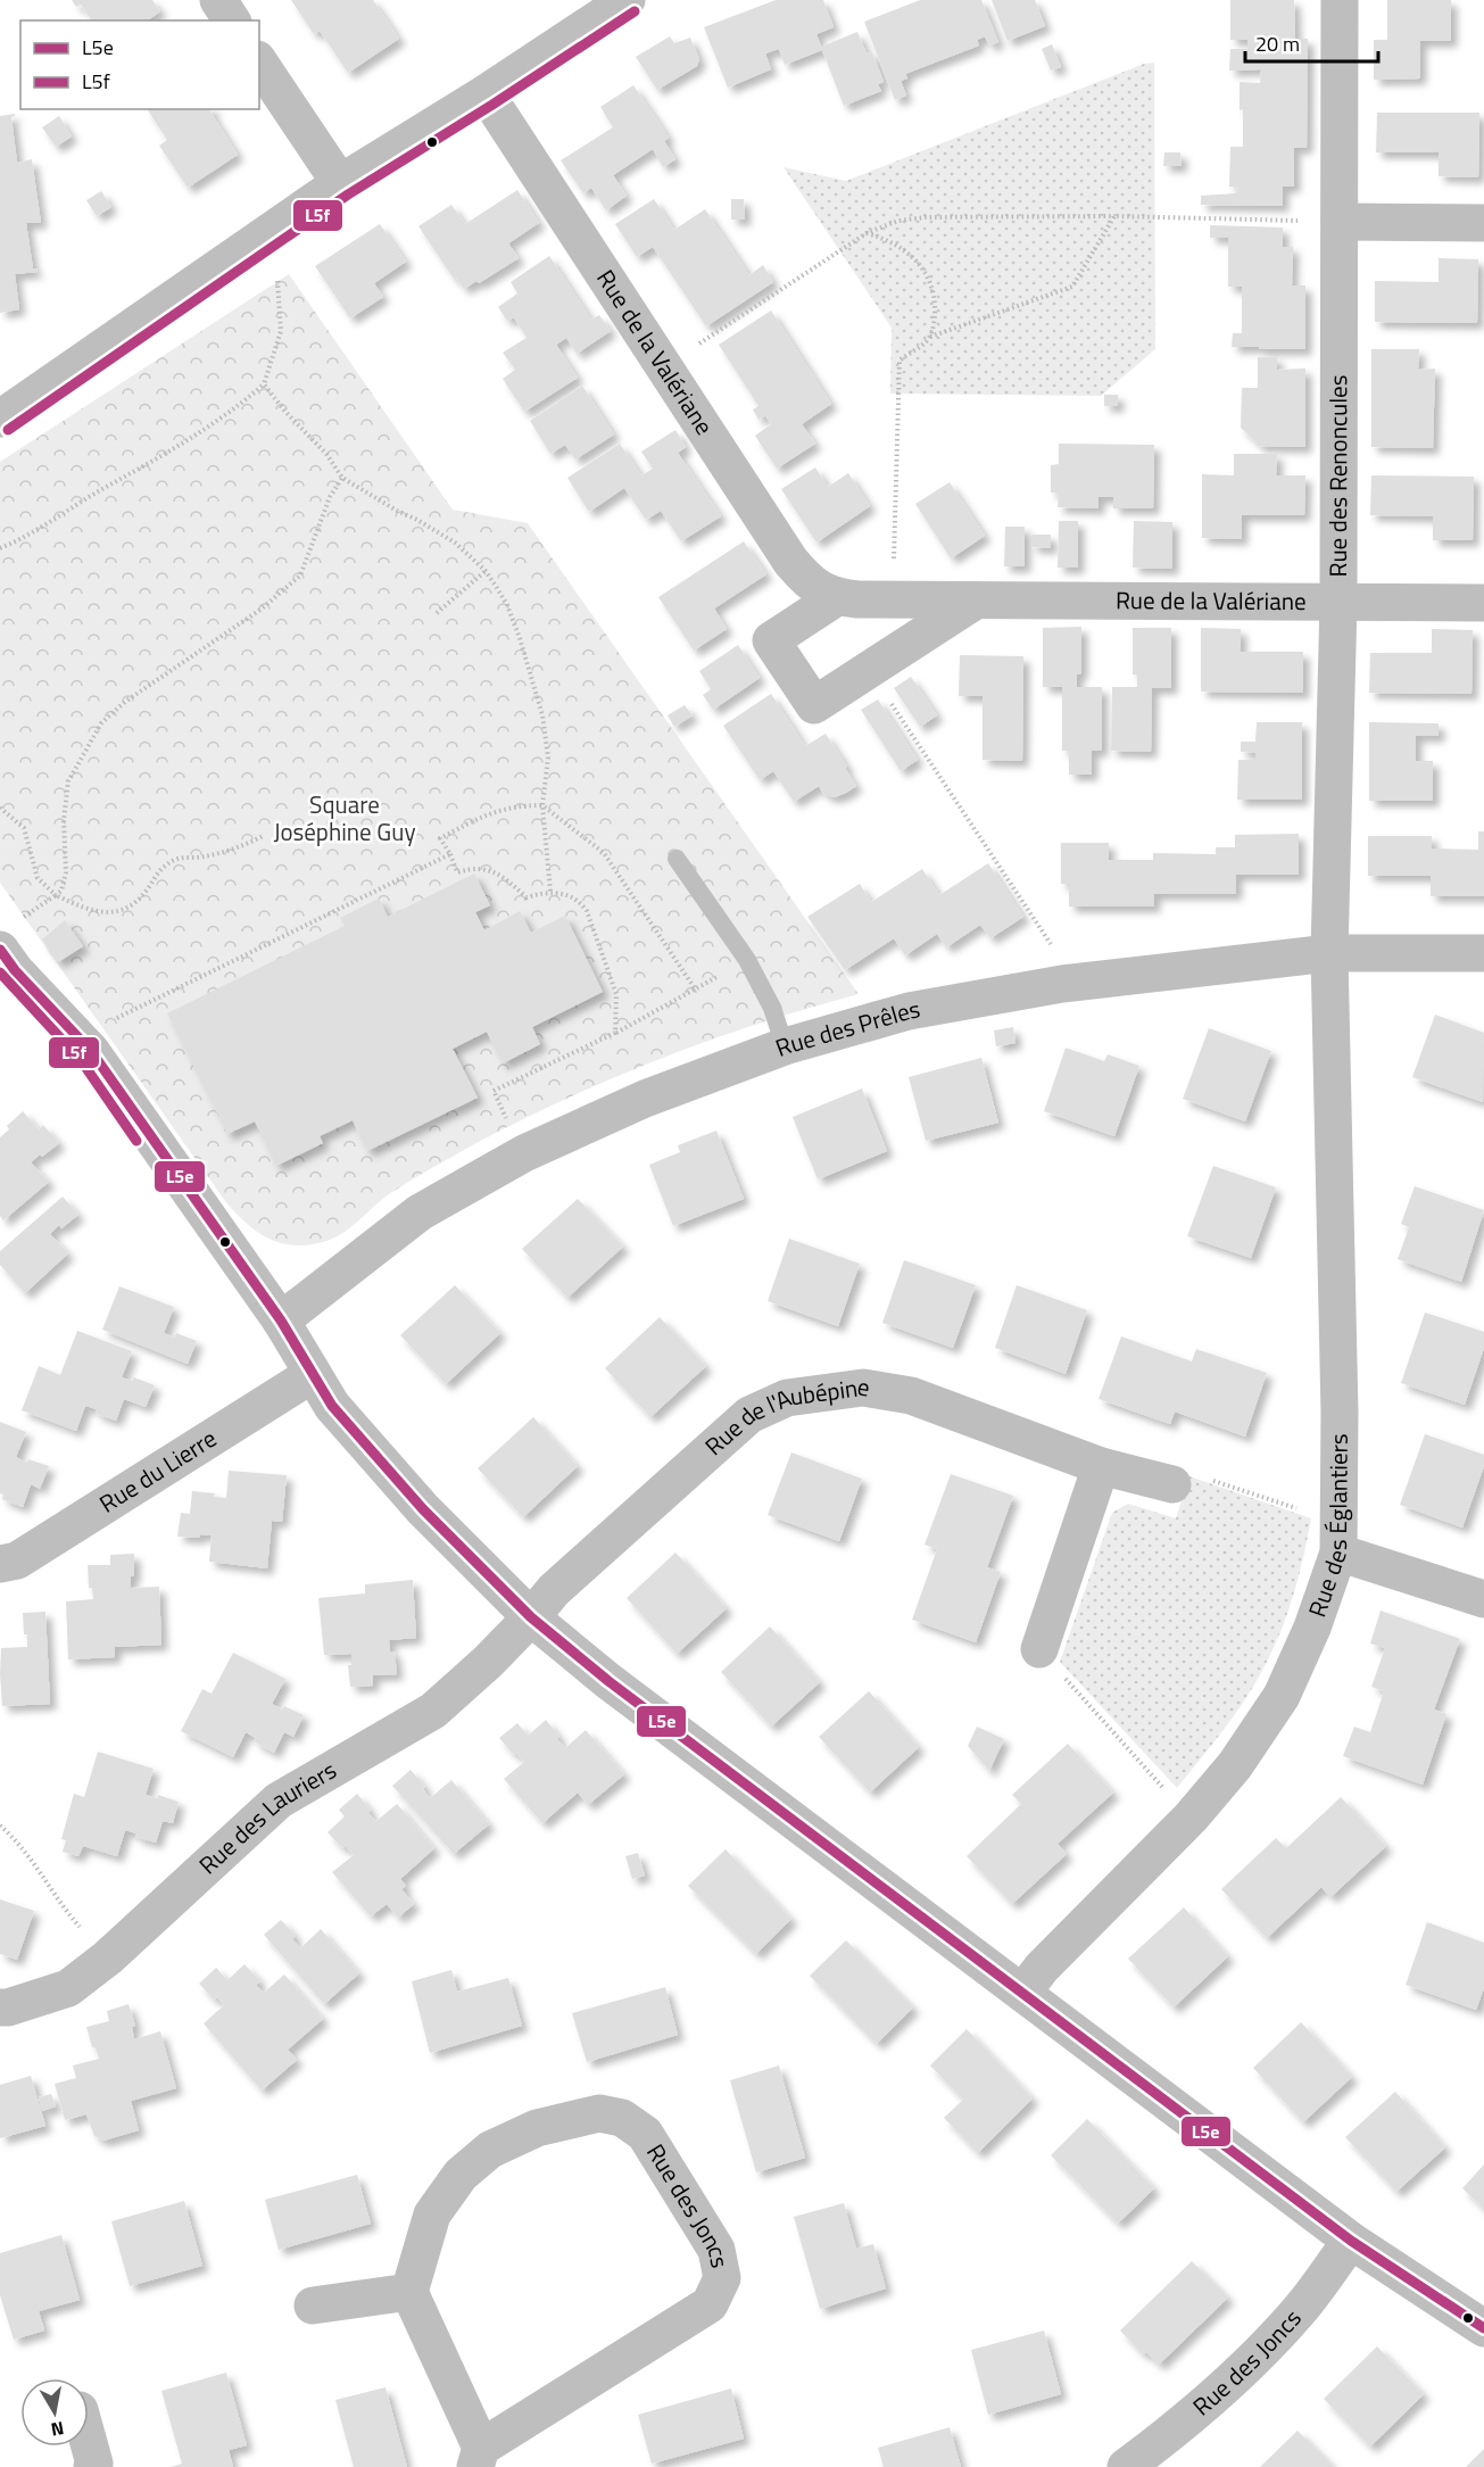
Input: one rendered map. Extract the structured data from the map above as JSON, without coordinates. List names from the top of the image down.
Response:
{
  "streets": {
    "street": [
      "Rue de la Valériane",
      "Rue des Renoncules",
      "Rue des Prêles",
      "Rue de l'Aubépine",
      "Rue du Lierre",
      "Rue des Églantiers",
      "Rue des Lauriers",
      "Rue des Joncs"
    ]
  },
  "crossings": [
    ["Rue de la Valériane", "Rue des Renoncules"],
    ["Rue des Renoncules", "Rue des Prêles"],
    ["Rue des Renoncules", "Rue des Églantiers"],
    ["Rue des Prêles", "Rue des Églantiers"],
    ["Rue de l'Aubépine", "Rue des Lauriers"]
  ],
  "parks": ["Square Joséphine Guy"],
  "lines": ["transit line L5f", "transit line L5e"],
  "legend": ["L5e", "L5f"],
  "scale_bar": "20 m",
  "north": "bottom"
}
